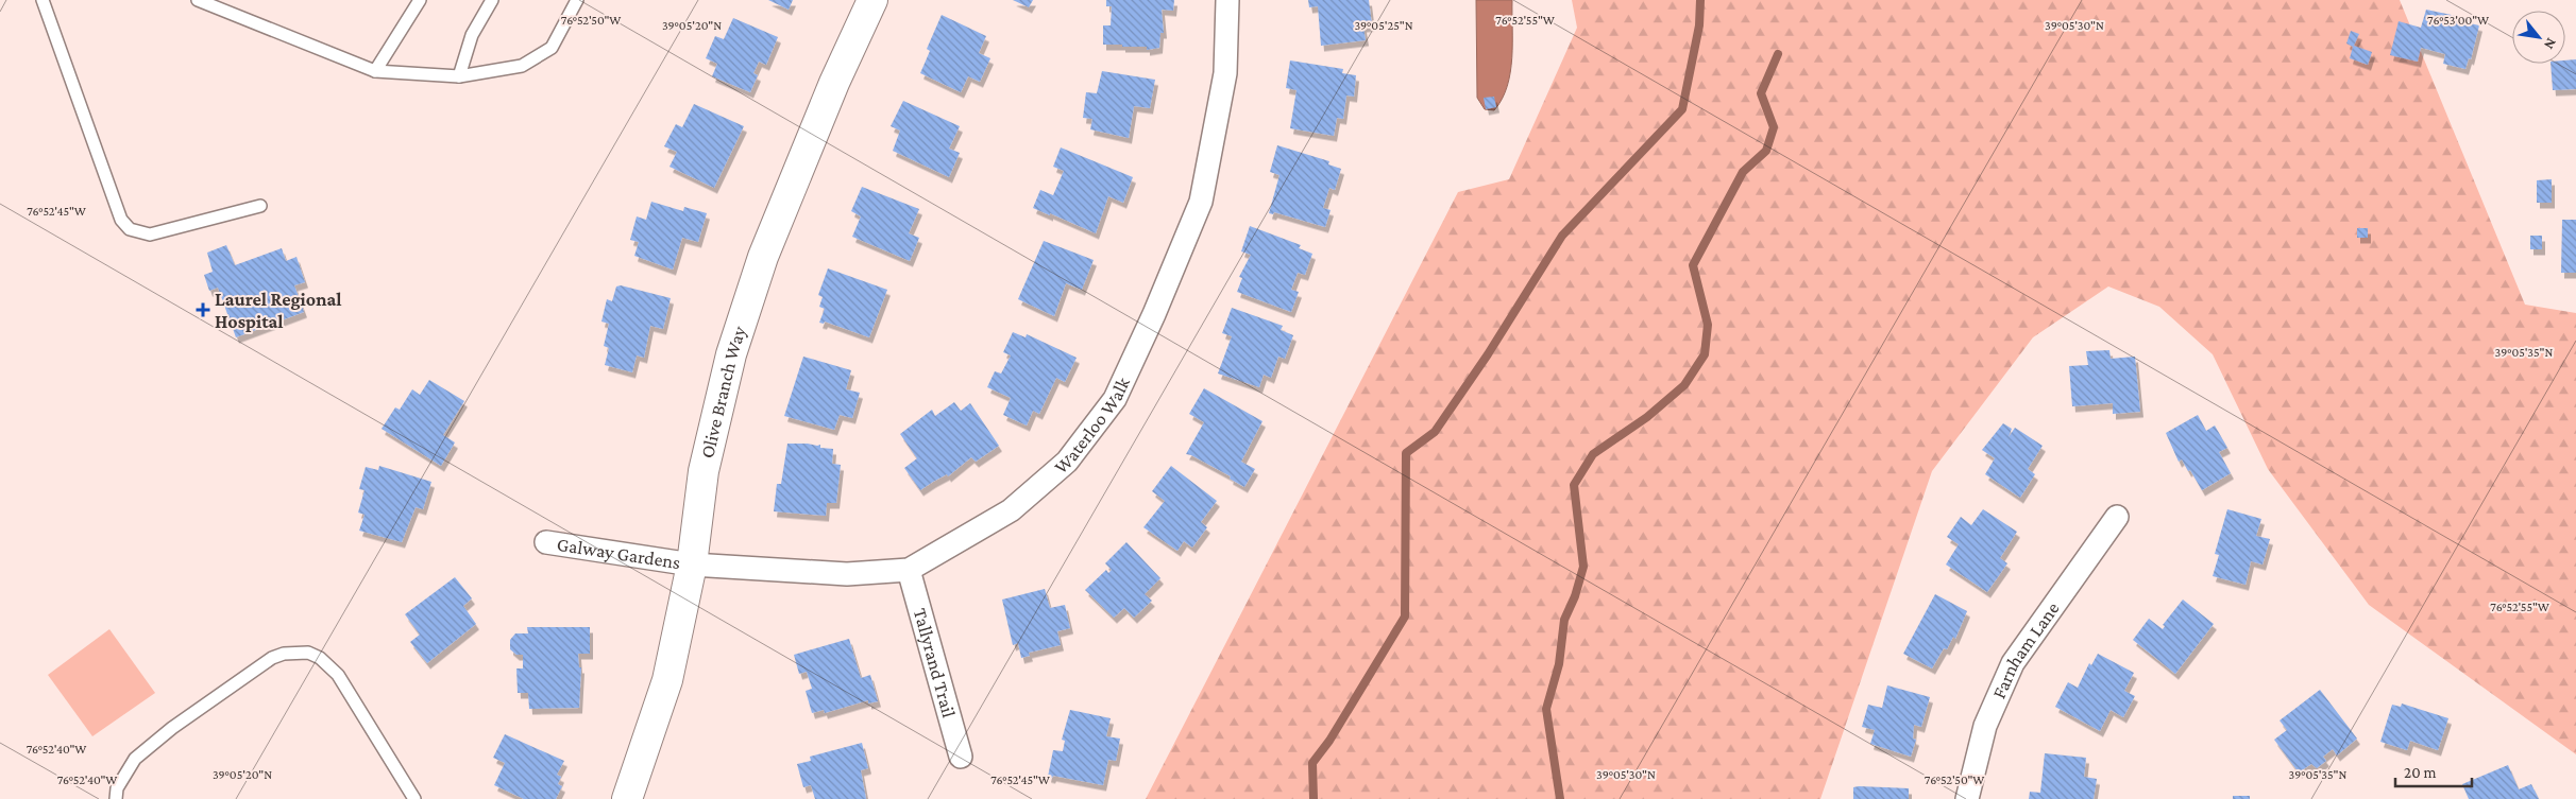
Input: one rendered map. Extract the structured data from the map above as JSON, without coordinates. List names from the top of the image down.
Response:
{
  "streets": {
    "street": [
      "Olive Branch Way",
      "Waterloo Walk",
      "Galway Gardens",
      "Farnham Lane",
      "Tallyrand Trail"
    ]
  },
  "crossings": [
    ["Olive Branch Way", "Waterloo Walk"],
    ["Olive Branch Way", "Galway Gardens"],
    ["Waterloo Walk", "Galway Gardens"],
    ["Waterloo Walk", "Tallyrand Trail"]
  ],
  "places": {
    "health": ["Laurel Regional Hospital"]
  },
  "scale_bar": "20 m",
  "north": "bottom right",
  "coordinates": [
    "76°53'00\"W",
    "76°52'50\"W",
    "76°52'55\"W",
    "39°05'20\"N",
    "39°05'25\"N",
    "39°05'30\"N",
    "76°52'45\"W",
    "39°05'35\"N",
    "76°52'40\"W"
  ]
}
